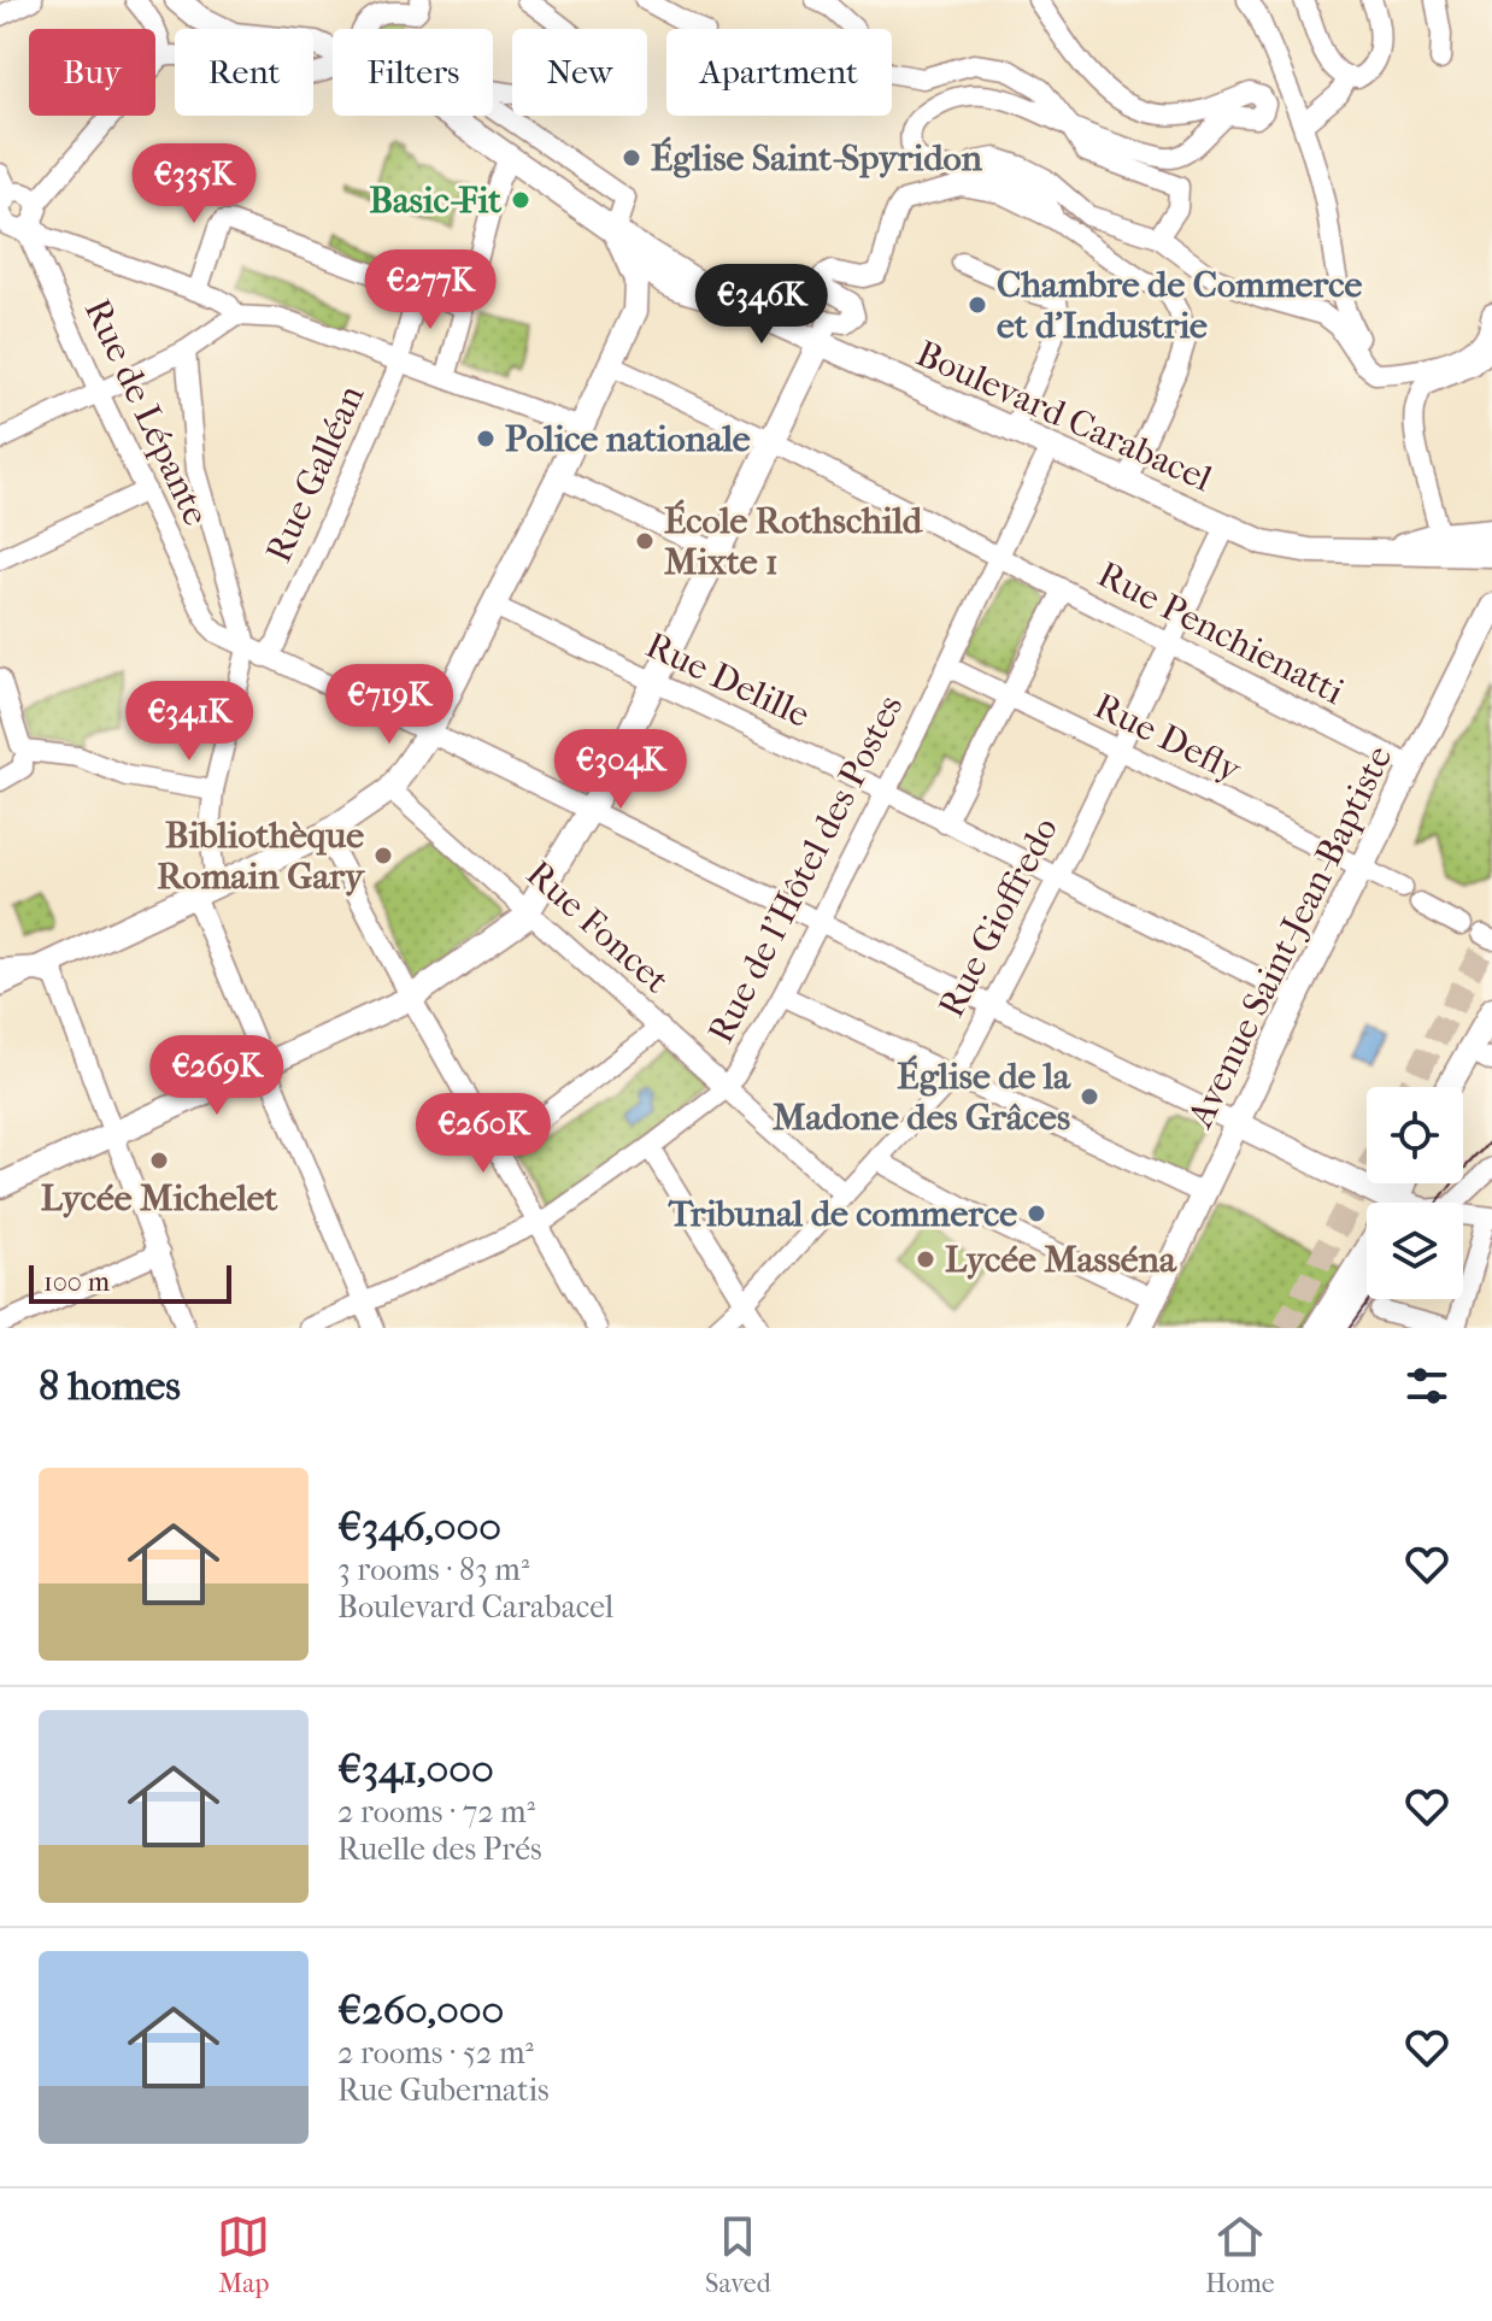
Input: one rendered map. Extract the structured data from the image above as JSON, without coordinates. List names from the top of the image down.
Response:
{
  "streets": {
    "main road": ["Boulevard Carabacel", "Avenue Saint-Jean-Baptiste"],
    "street": [
      "Rue de Lépante",
      "Rue Galléan",
      "Rue Penchienatti",
      "Rue Delille",
      "Rue Defly",
      "Rue de l'Hôtel des Postes",
      "Rue Gioffredo",
      "Rue Foncet"
    ]
  },
  "crossings": [
    ["Rue de Lépante", "Rue Galléan"],
    ["Boulevard Carabacel", "Rue de l'Hôtel des Postes"],
    ["Boulevard Carabacel", "Rue Gioffredo"],
    ["Rue Galléan", "Rue de l'Hôtel des Postes"],
    ["Rue Penchienatti", "Rue de l'Hôtel des Postes"],
    ["Rue Penchienatti", "Rue Gioffredo"],
    ["Rue Penchienatti", "Avenue Saint-Jean-Baptiste"],
    ["Rue Delille", "Rue de l'Hôtel des Postes"],
    ["Rue Delille", "Rue Gioffredo"],
    ["Rue Delille", "Avenue Saint-Jean-Baptiste"],
    ["Rue Defly", "Rue de l'Hôtel des Postes"],
    ["Rue Defly", "Rue Gioffredo"],
    ["Rue Defly", "Avenue Saint-Jean-Baptiste"],
    ["Rue de l'Hôtel des Postes", "Rue Foncet"],
    ["Rue Gioffredo", "Rue Foncet"]
  ],
  "places": [
    "Église Saint-Spyridon",
    "Basic-Fit",
    "Chambre de Commerce et d'Industrie",
    "Police nationale",
    "École Rothschild Mixte 1",
    "Bibliothèque Romain Gary",
    "Église de la Madone des Grâces",
    "Lycée Michelet",
    "Tribunal de commerce",
    "Lycée Masséna"
  ],
  "scale_bar": "100 m",
  "page": {
    "chip": [
      "Buy",
      "Rent",
      "Filters",
      "New",
      "Apartment"
    ],
    "price": [
      "€335K",
      "€277K",
      "€346K",
      "€719K",
      "€341K",
      "€304K",
      "€269K",
      "€260K"
    ],
    "scale": "100 m",
    "heading": "8 homes",
    "list": [
      {
        "name": "€346,000",
        "note": "3 rooms · 83 m² · Boulevard Carabacel"
      },
      {
        "name": "€341,000",
        "note": "2 rooms · 72 m² · Ruelle des Prés"
      },
      {
        "name": "€260,000",
        "note": "2 rooms · 52 m² · Rue Gubernatis"
      }
    ],
    "tabs": ["Map", "Saved", "Home"]
  }
}
